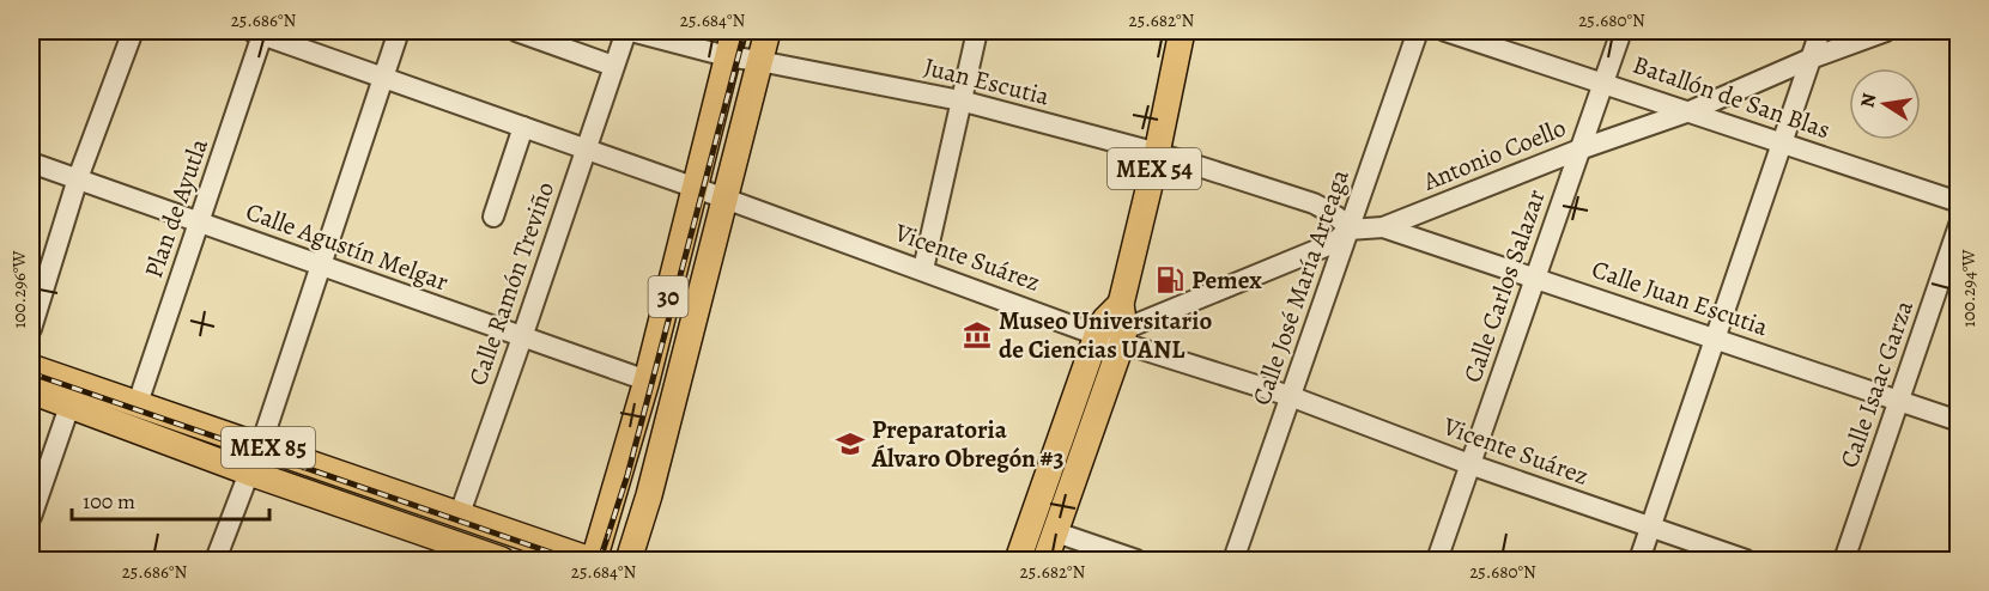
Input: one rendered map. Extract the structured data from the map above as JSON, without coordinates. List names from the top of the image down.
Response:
{
  "streets": {
    "main road": ["MEX 54", "30", "MEX 85"],
    "street": [
      "Juan Escutia",
      "Batallón de San Blas",
      "Antonio Coello",
      "Plan de Ayutla",
      "Calle Agustín Melgar",
      "Vicente Suárez",
      "Calle Ramón Treviño",
      "Calle Carlos Salazar",
      "Calle José María Arteaga",
      "Calle Juan Escutia",
      "Calle Isaac Garza"
    ]
  },
  "crossings": [
    ["Juan Escutia", "MEX 54"],
    ["Juan Escutia", "30"],
    ["Batallón de San Blas", "Antonio Coello"],
    ["Batallón de San Blas", "Calle Carlos Salazar"],
    ["Antonio Coello", "MEX 54"],
    ["Antonio Coello", "Vicente Suárez"],
    ["Antonio Coello", "Calle Carlos Salazar"],
    ["Antonio Coello", "Calle José María Arteaga"],
    ["Antonio Coello", "Calle Juan Escutia"],
    ["MEX 54", "Vicente Suárez"],
    ["Plan de Ayutla", "Calle Agustín Melgar"],
    ["Plan de Ayutla", "Vicente Suárez"],
    ["Plan de Ayutla", "MEX 85"],
    ["Calle Agustín Melgar", "Calle Ramón Treviño"],
    ["Calle Agustín Melgar", "30"],
    ["Vicente Suárez", "Calle Ramón Treviño"],
    ["Vicente Suárez", "Calle Carlos Salazar"],
    ["Vicente Suárez", "Calle José María Arteaga"],
    ["Vicente Suárez", "30"],
    ["Calle Ramón Treviño", "MEX 85"],
    ["Calle Carlos Salazar", "Calle Juan Escutia"],
    ["30", "MEX 85"],
    ["Calle Juan Escutia", "Calle Isaac Garza"]
  ],
  "places": {
    "fuel station": ["Pemex"],
    "museum": ["Museo Universitario de Ciencias UANL"],
    "school or university": ["Preparatoria Álvaro Obregón #3"]
  },
  "scale_bar": "100 m",
  "north": "left",
  "coordinates": [
    "25.686°N",
    "25.684°N",
    "25.682°N",
    "25.680°N",
    "100.294°W",
    "100.296°W"
  ]
}
